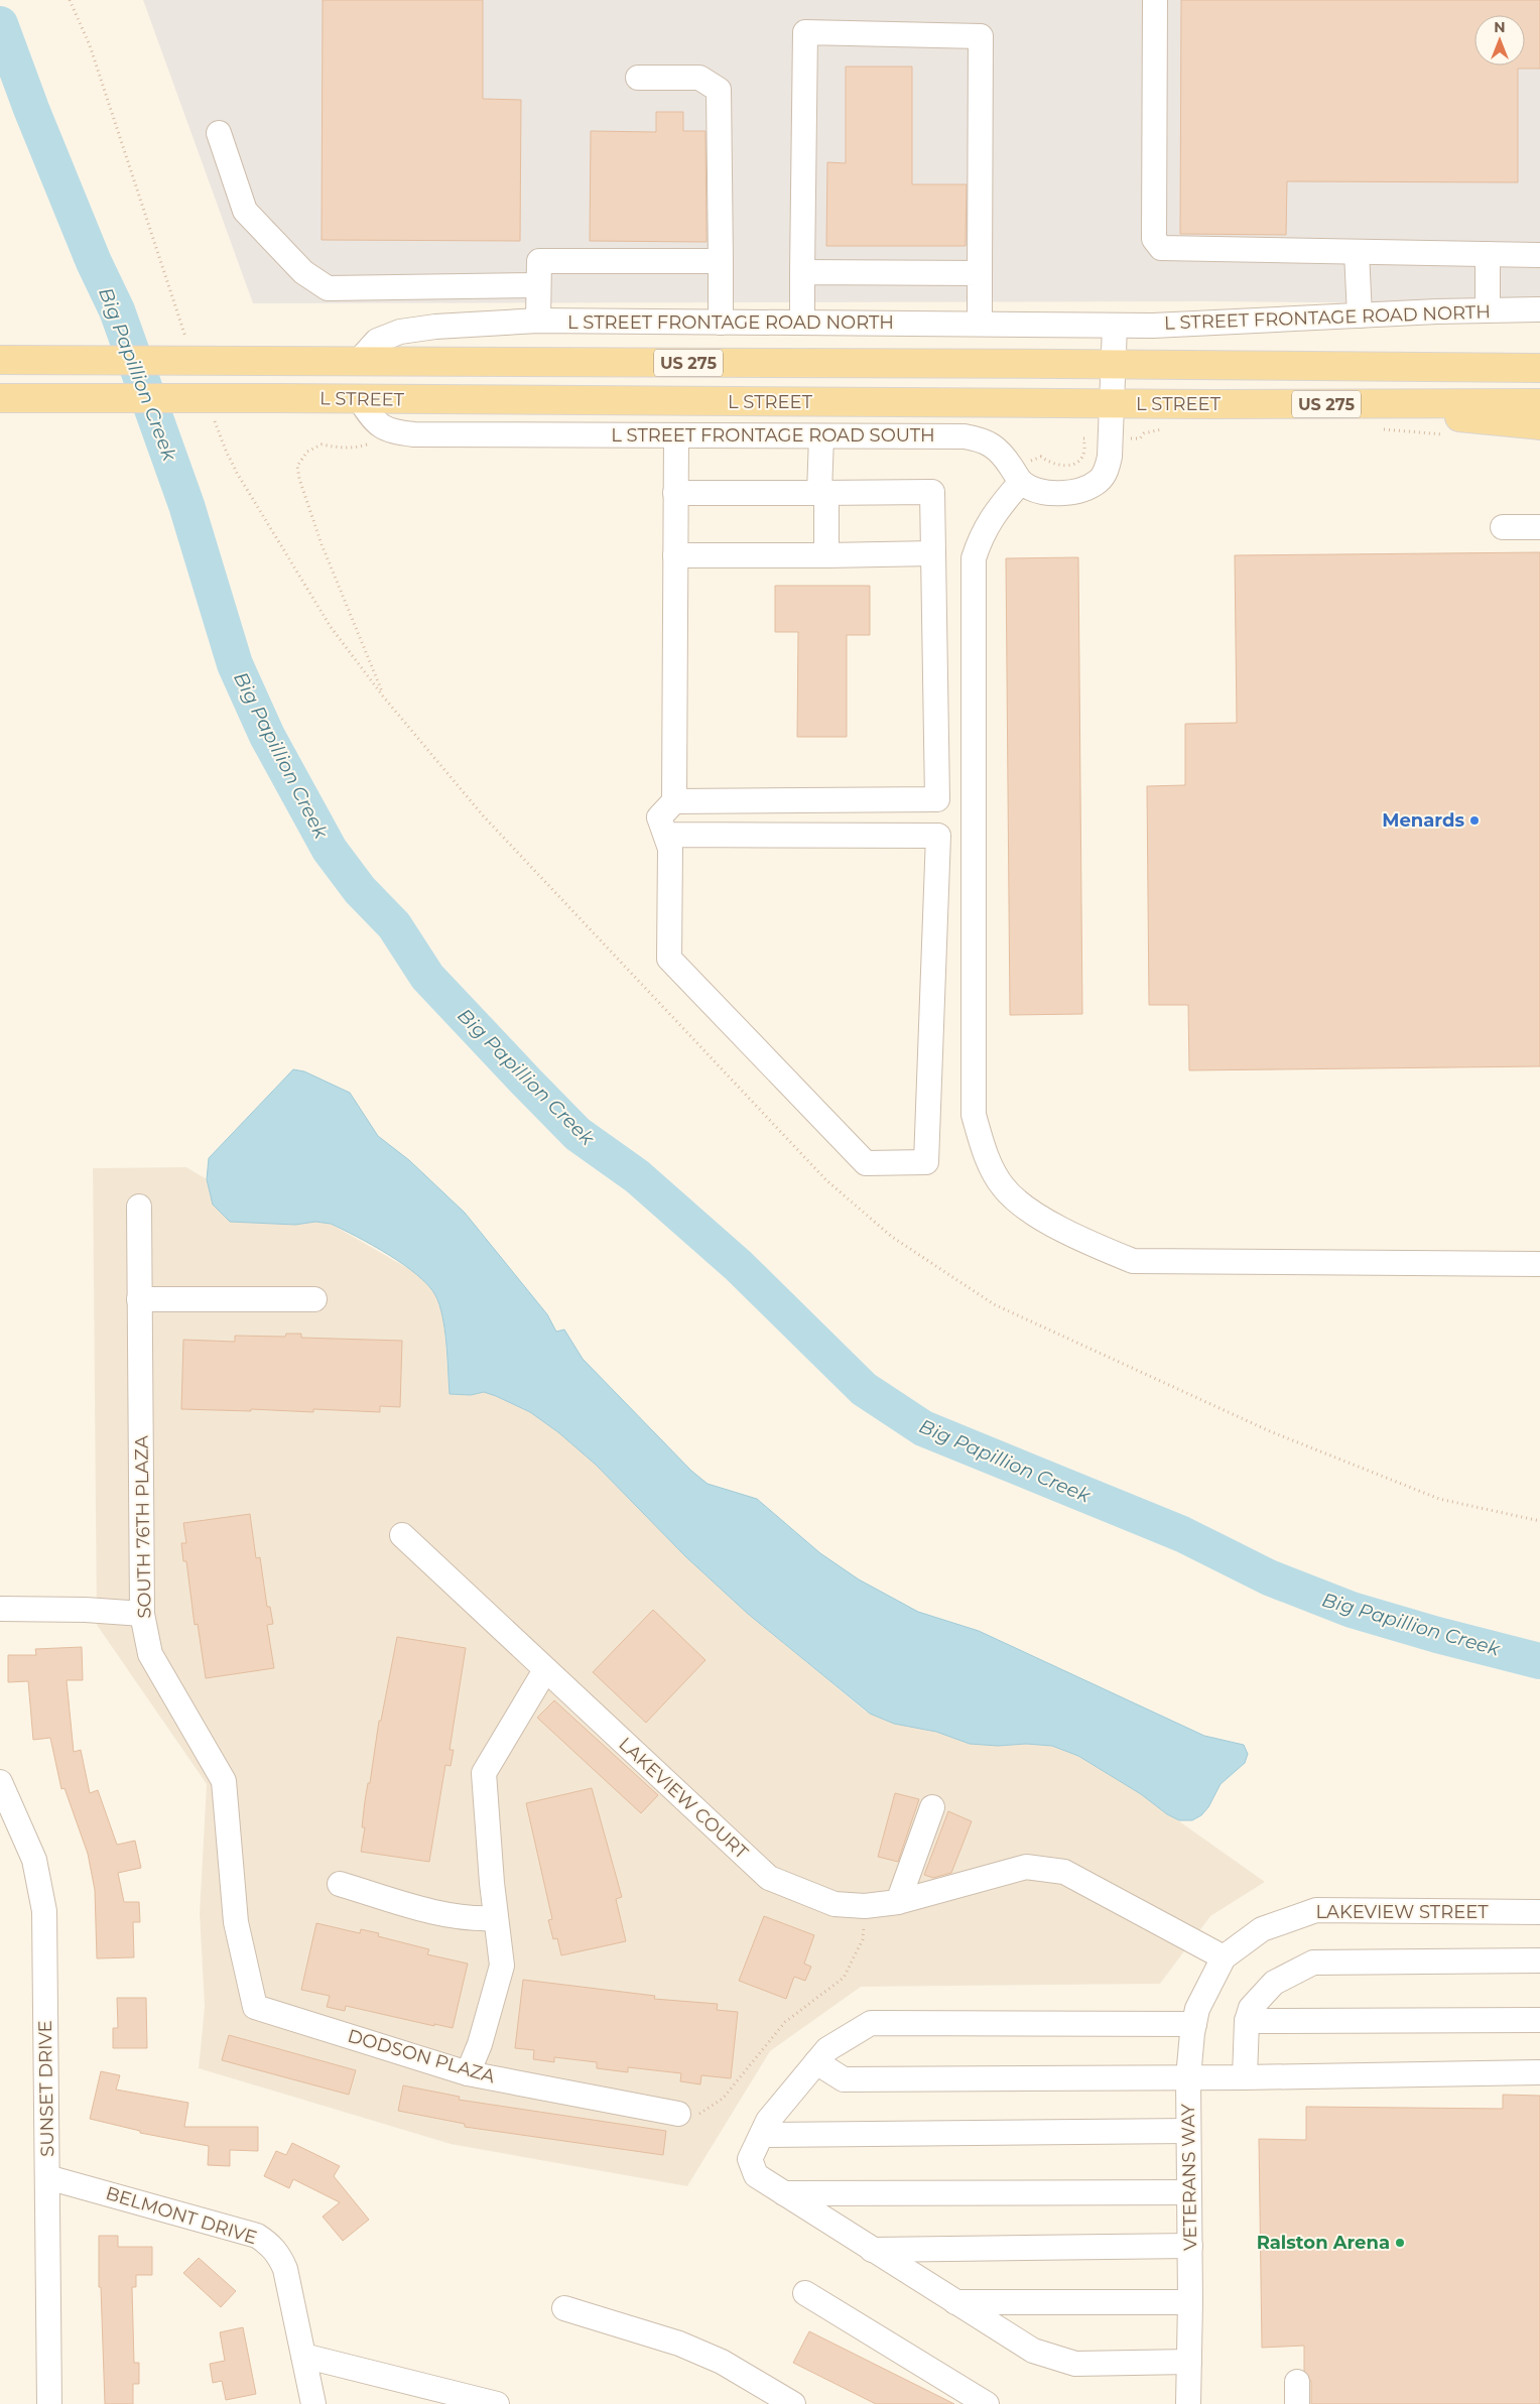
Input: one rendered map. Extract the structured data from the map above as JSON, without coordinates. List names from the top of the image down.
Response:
{
  "streets": {
    "main road": ["US 275", "L STREET"],
    "street": [
      "L STREET FRONTAGE ROAD NORTH",
      "L STREET FRONTAGE ROAD SOUTH",
      "SOUTH 76TH PLAZA",
      "LAKEVIEW COURT",
      "LAKEVIEW STREET",
      "DODSON PLAZA",
      "SUNSET DRIVE",
      "VETERANS WAY",
      "BELMONT DRIVE"
    ]
  },
  "crossings": [
    ["L STREET FRONTAGE ROAD NORTH", "L STREET"],
    ["L STREET", "L STREET FRONTAGE ROAD SOUTH"],
    ["SOUTH 76TH PLAZA", "DODSON PLAZA"],
    ["LAKEVIEW COURT", "LAKEVIEW STREET"],
    ["LAKEVIEW COURT", "VETERANS WAY"],
    ["LAKEVIEW STREET", "VETERANS WAY"],
    ["SUNSET DRIVE", "BELMONT DRIVE"]
  ],
  "water": ["Big Papillion Creek"],
  "places": ["Menards", "Ralston Arena"],
  "north": "top"
}
